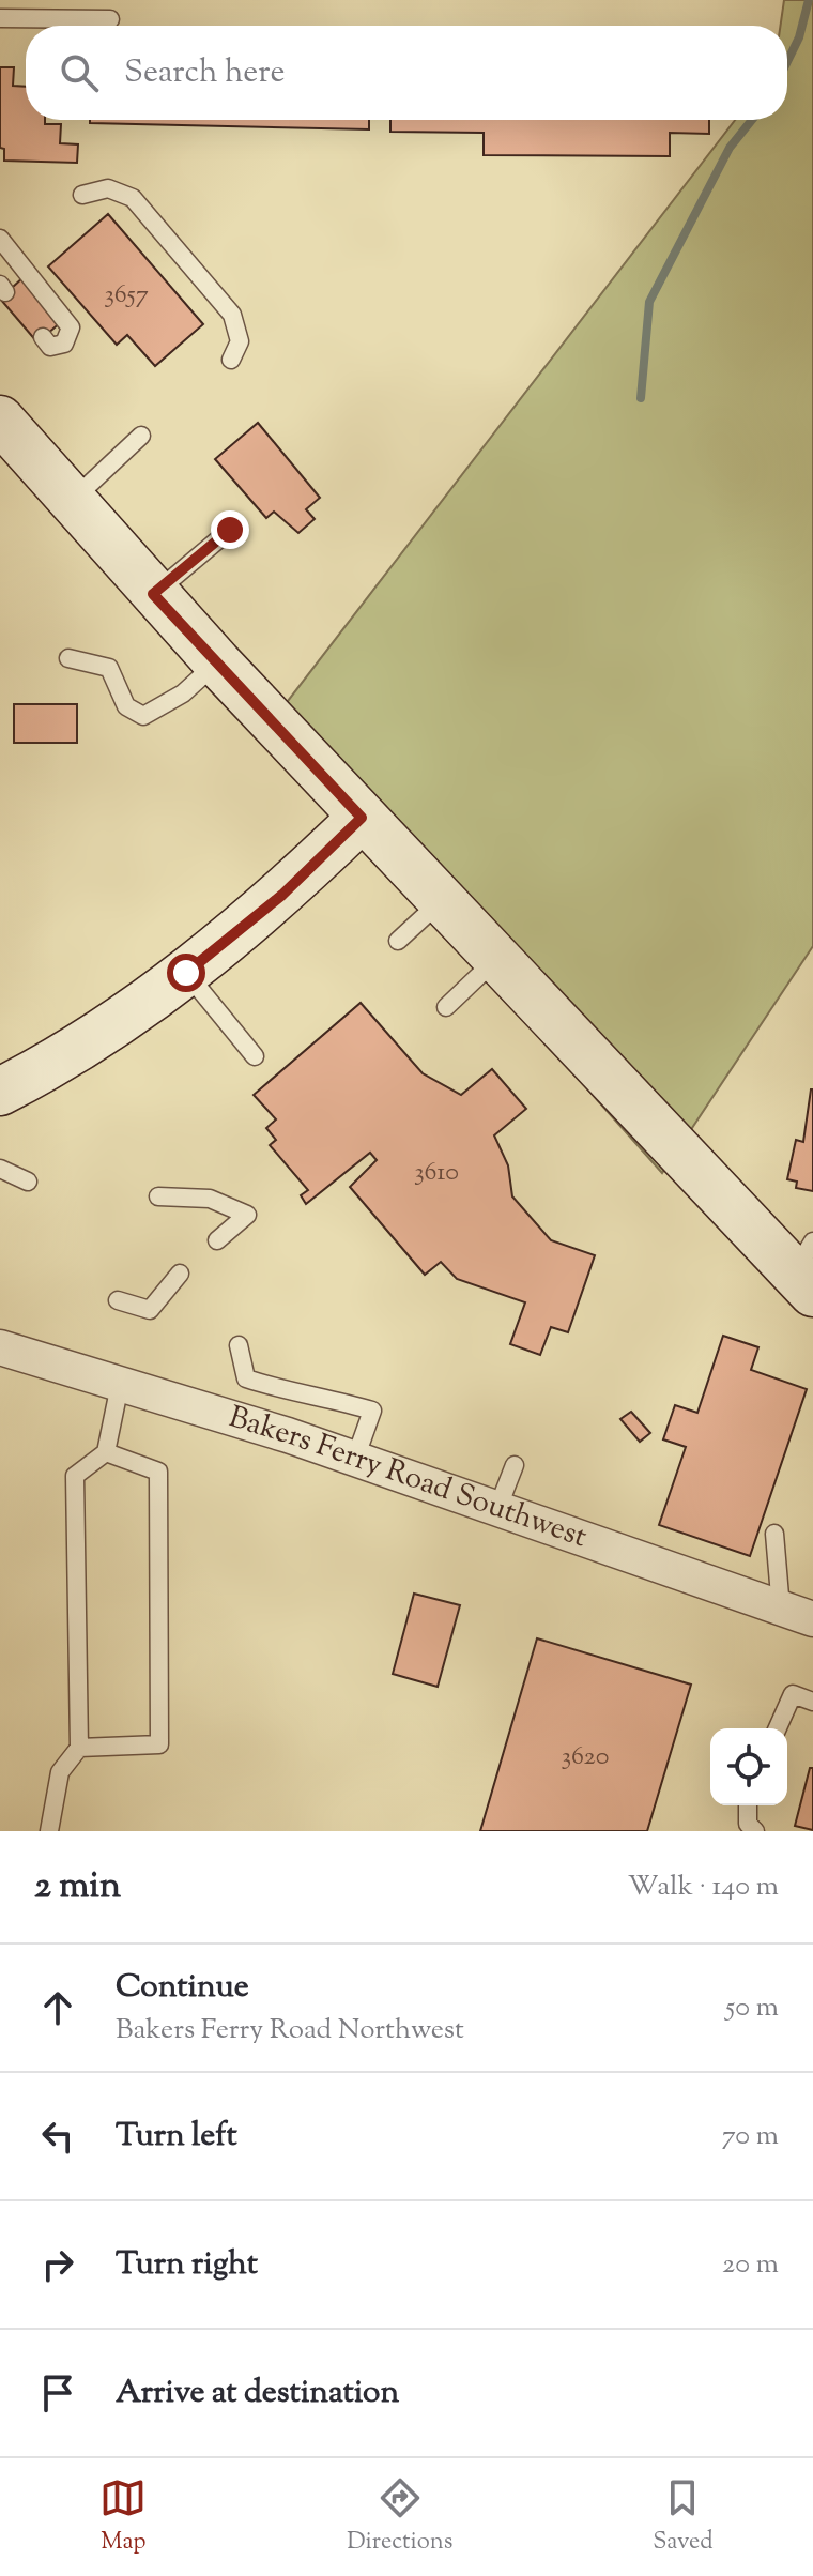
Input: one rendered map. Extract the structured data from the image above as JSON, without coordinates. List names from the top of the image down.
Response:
{
  "streets": {
    "street": ["Bakers Ferry Road Southwest"]
  },
  "house_numbers": ["3657", "3610", "3620"],
  "page": {
    "search": "Search here",
    "heading": ["2 min", "Walk · 140 m"],
    "list": [
      ["Continue", "Bakers Ferry Road Northwest", "50 m"],
      ["Turn left", "70 m"],
      ["Turn right", "20 m"],
      "Arrive at destination"
    ],
    "nav": ["Map", "Directions", "Saved"]
  }
}
